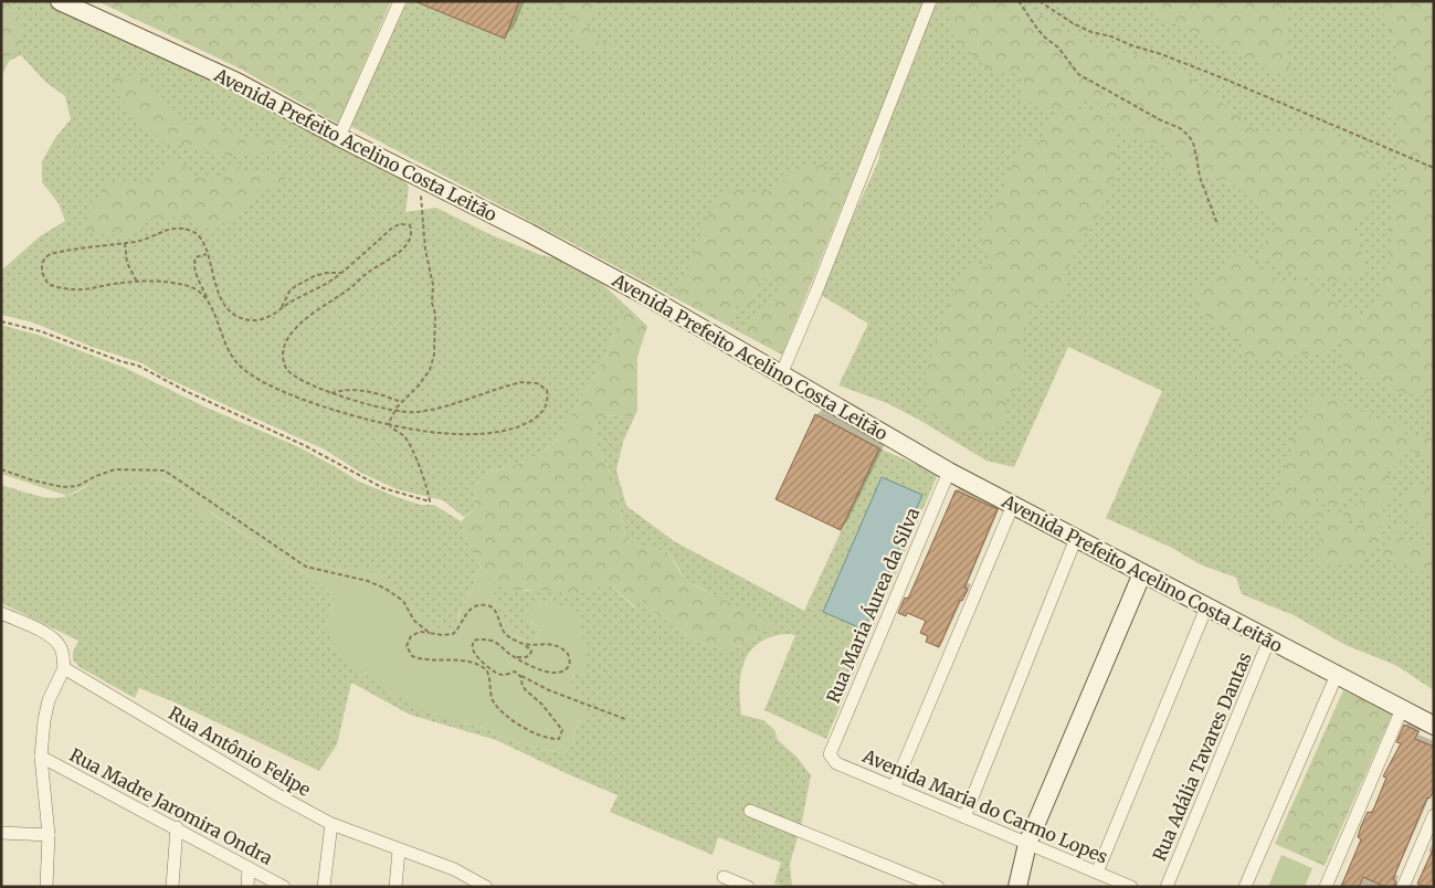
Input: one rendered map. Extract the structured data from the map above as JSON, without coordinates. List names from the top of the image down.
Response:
{
  "streets": {
    "street": [
      "Avenida Prefeito Acelino Costa Leitão",
      "Rua Maria Áurea da Silva",
      "Rua Antônio Felipe",
      "Rua Adália Tavares Dantas",
      "Rua Madre Jaromira Ondra",
      "Avenida Maria do Carmo Lopes"
    ]
  },
  "crossings": [
    ["Avenida Prefeito Acelino Costa Leitão", "Rua Maria Áurea da Silva"],
    ["Avenida Prefeito Acelino Costa Leitão", "Rua Adália Tavares Dantas"],
    ["Rua Maria Áurea da Silva", "Avenida Maria do Carmo Lopes"]
  ]
}
